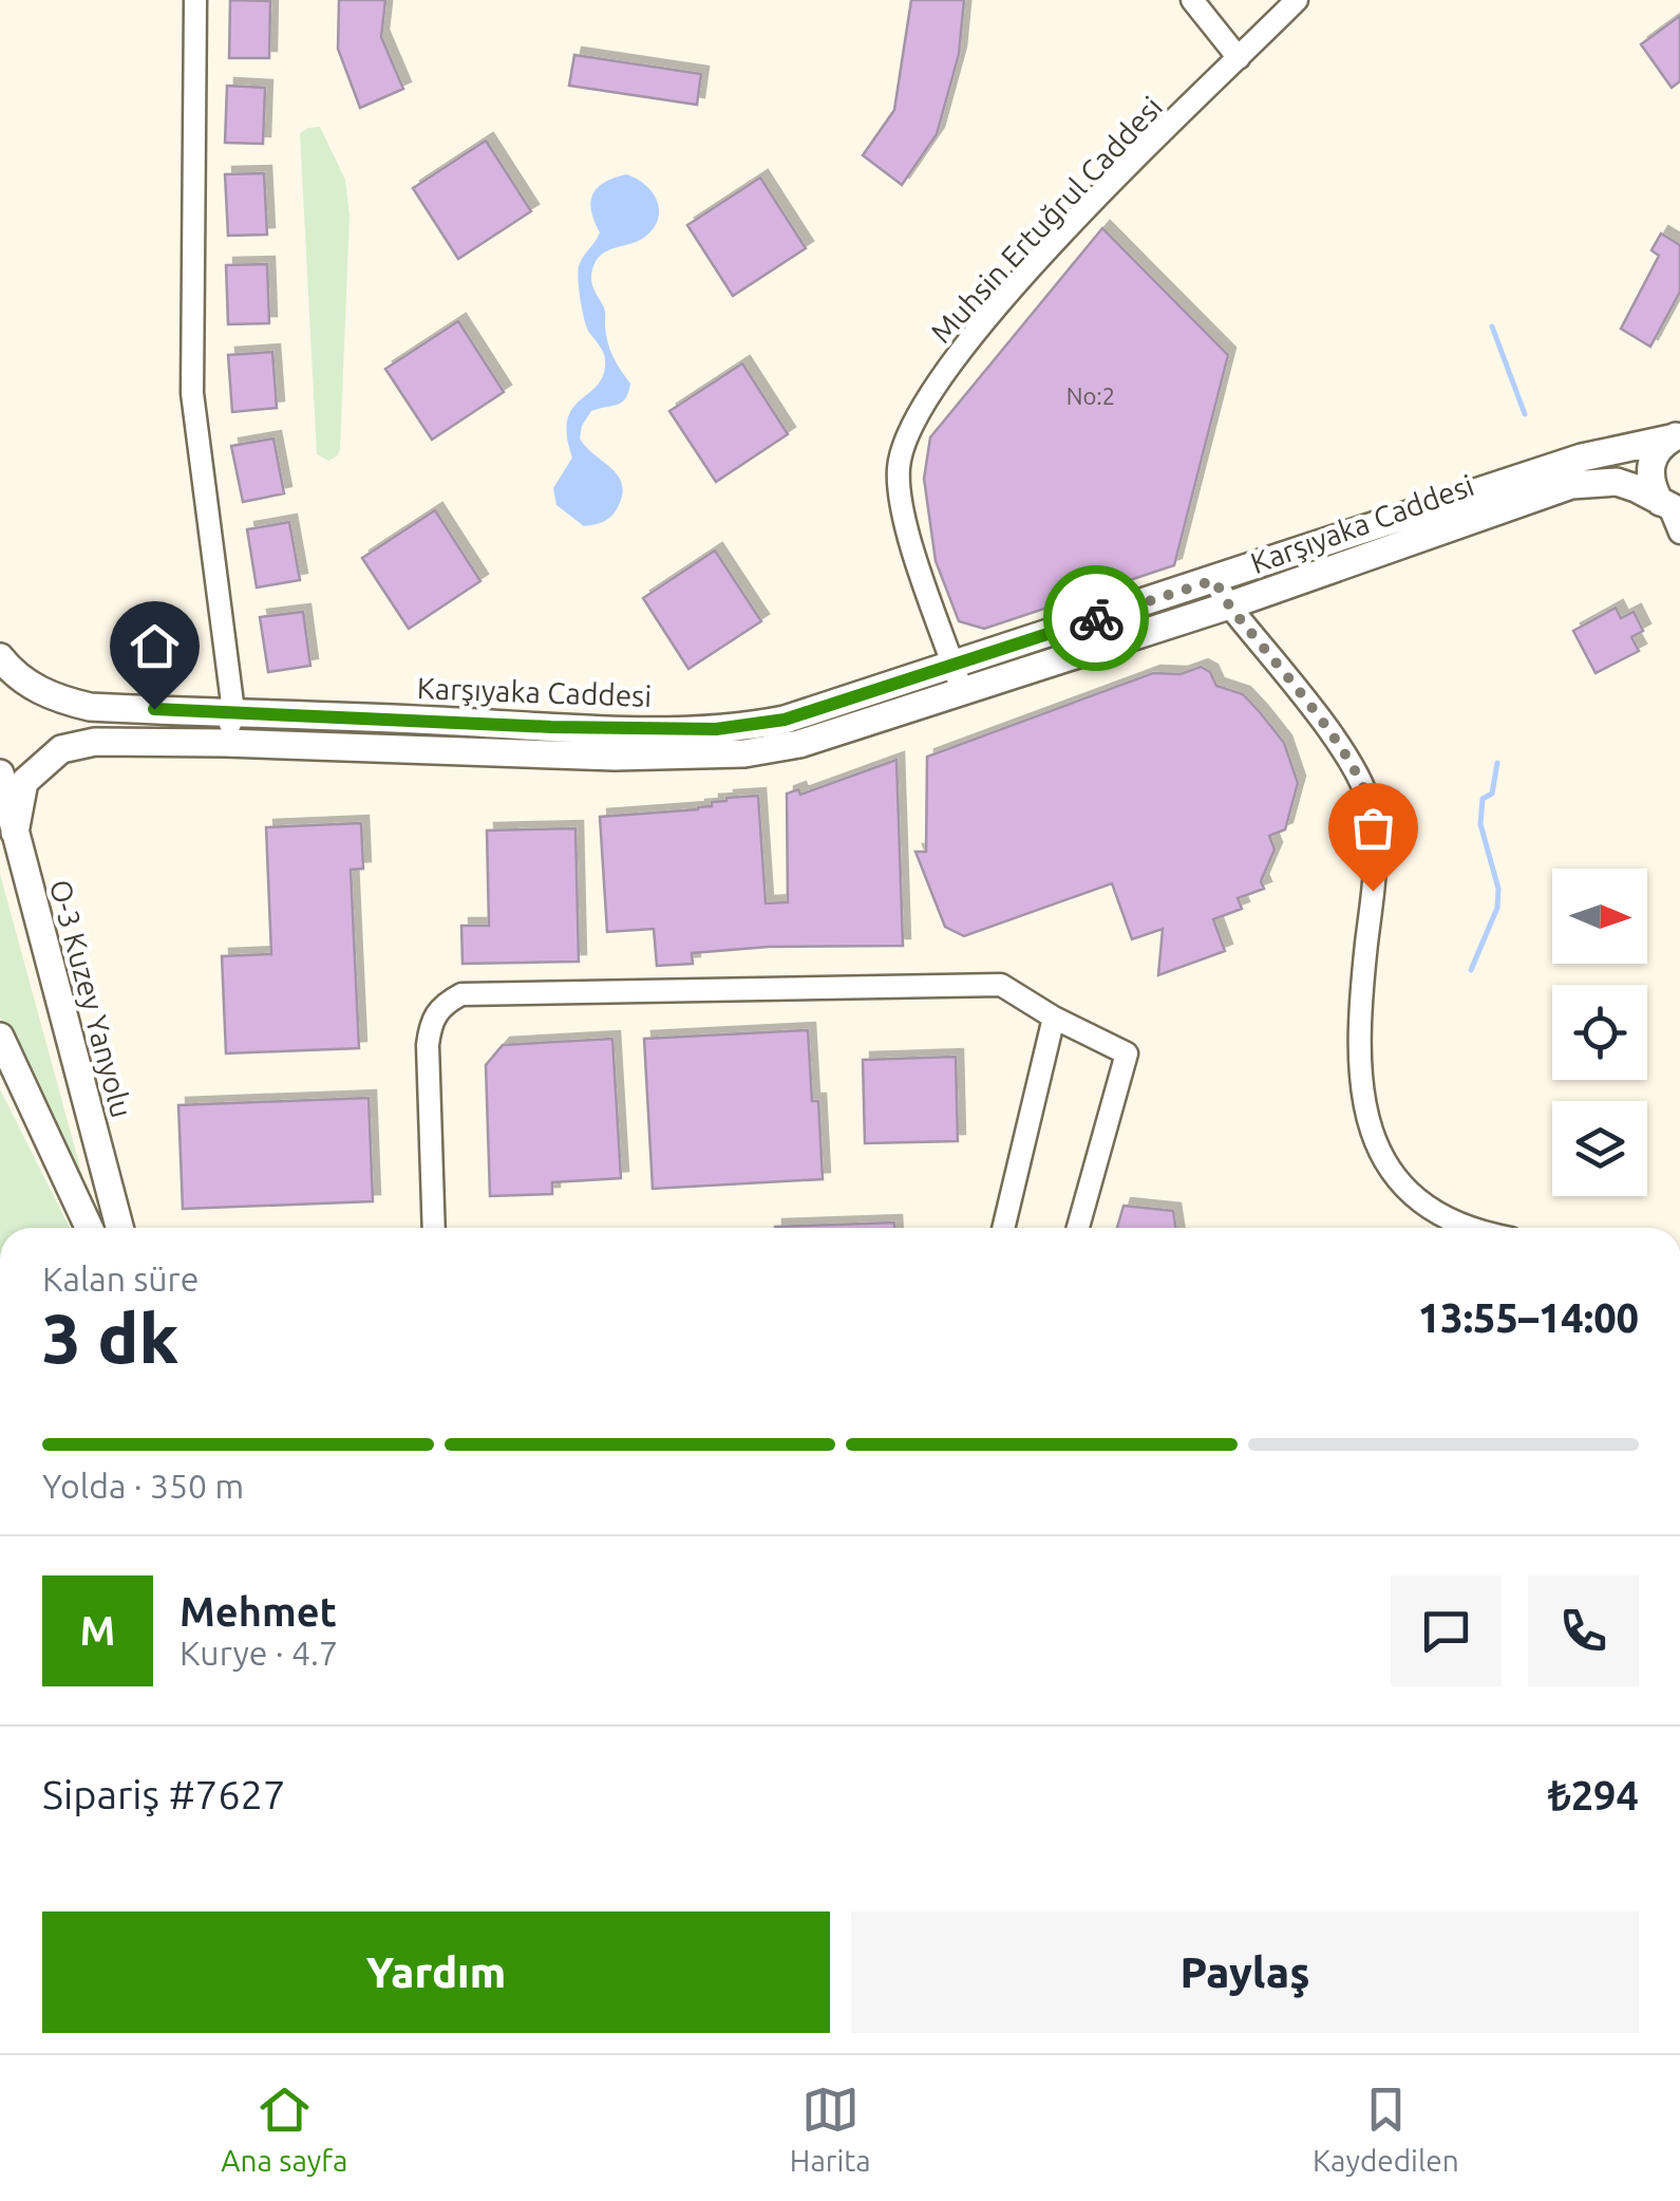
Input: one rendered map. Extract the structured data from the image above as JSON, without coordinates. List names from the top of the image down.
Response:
{
  "streets": {
    "main road": ["Karşıyaka Caddesi", "O-3 Kuzey Yanyolu"],
    "street": ["Muhsin Ertuğrul Caddesi"]
  },
  "crossings": [
    ["Muhsin Ertuğrul Caddesi", "Karşıyaka Caddesi"],
    ["Karşıyaka Caddesi", "O-3 Kuzey Yanyolu"]
  ],
  "house_numbers": ["No:2"],
  "north": "right",
  "page": {
    "heading": ["3 dk", "Kalan süre", "13:55–14:00"],
    "panel": [
      "Mehmet",
      "Kurye · 4.7",
      "Sipariş #7627",
      "₺294"
    ],
    "bar": "Yolda · 350 m",
    "round": "M",
    "buttons": ["Yardım", "Paylaş"],
    "tabs": ["Ana sayfa", "Harita", "Kaydedilen"]
  }
}
